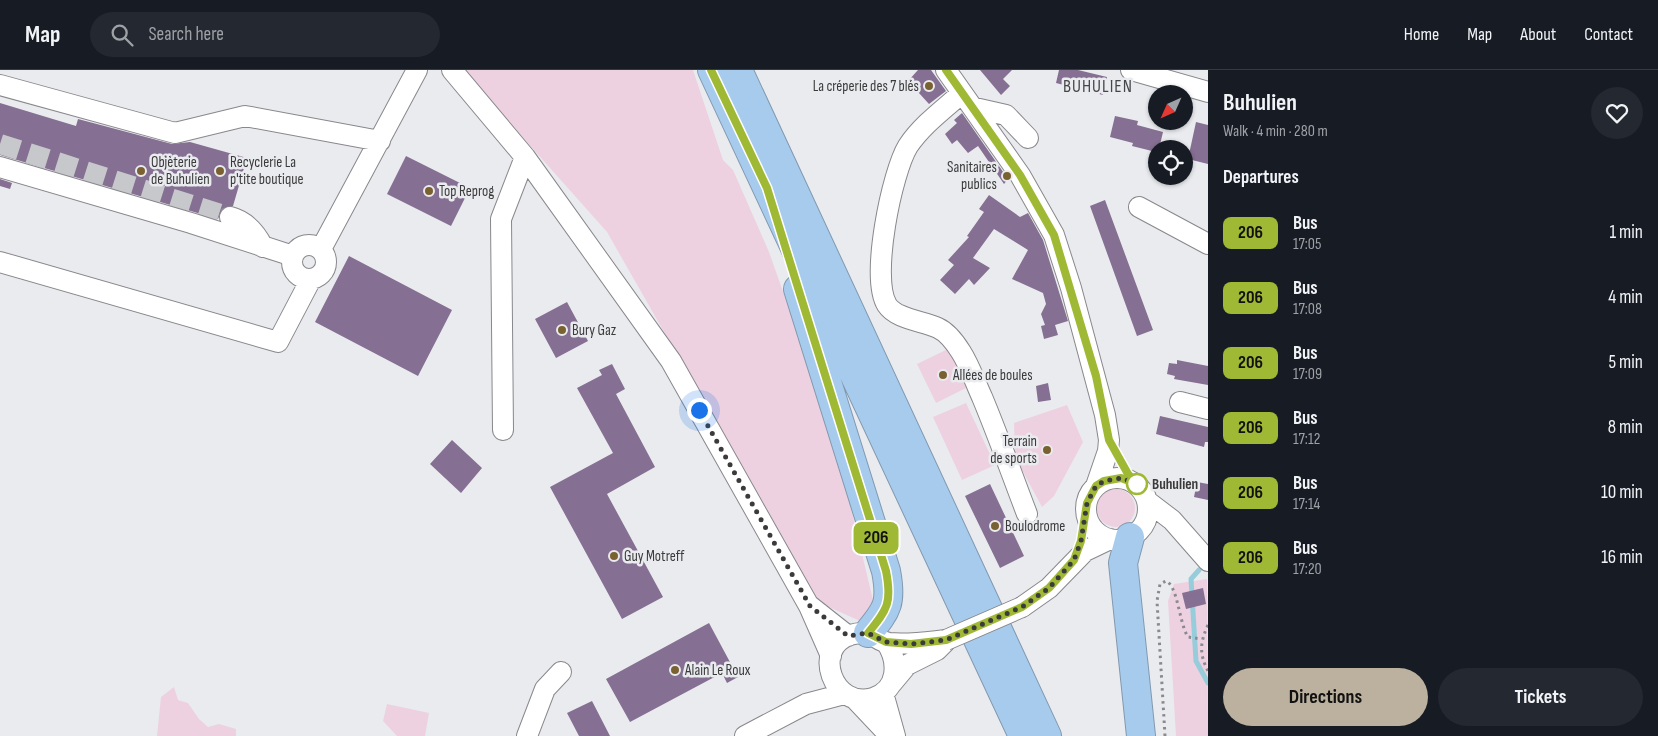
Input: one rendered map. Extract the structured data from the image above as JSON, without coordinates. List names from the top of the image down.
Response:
{
  "districts": ["BUHULIEN"],
  "places": [
    "La créperie des 7 blés",
    "Objèterie de Buhulien",
    "Recyclerie La p'tite boutique",
    "Sanitaires publics",
    "Top Reprog",
    "Bury Gaz",
    "Allées de boules",
    "Terrain de sports",
    "Buhulien",
    "Boulodrome",
    "Guy Motreff",
    "Alain Le Roux"
  ],
  "lines": ["bus line 206"],
  "north": "bottom left",
  "page": {
    "header": "Map",
    "search": "Search here",
    "nav": [
      "Home",
      "Map",
      "About",
      "Contact"
    ],
    "on_map": "206",
    "heading": [
      ["Buhulien", "Walk · 4 min · 280 m"],
      "Departures"
    ],
    "list": [
      {
        "mark": "206",
        "name": "Bus",
        "note": "17:05",
        "value": "1 min"
      },
      {
        "mark": "206",
        "name": "Bus",
        "note": "17:08",
        "value": "4 min"
      },
      {
        "mark": "206",
        "name": "Bus",
        "note": "17:09",
        "value": "5 min"
      },
      {
        "mark": "206",
        "name": "Bus",
        "note": "17:12",
        "value": "8 min"
      },
      {
        "mark": "206",
        "name": "Bus",
        "note": "17:14",
        "value": "10 min"
      },
      {
        "mark": "206",
        "name": "Bus",
        "note": "17:20",
        "value": "16 min"
      }
    ],
    "buttons": ["Directions", "Tickets"]
  }
}
